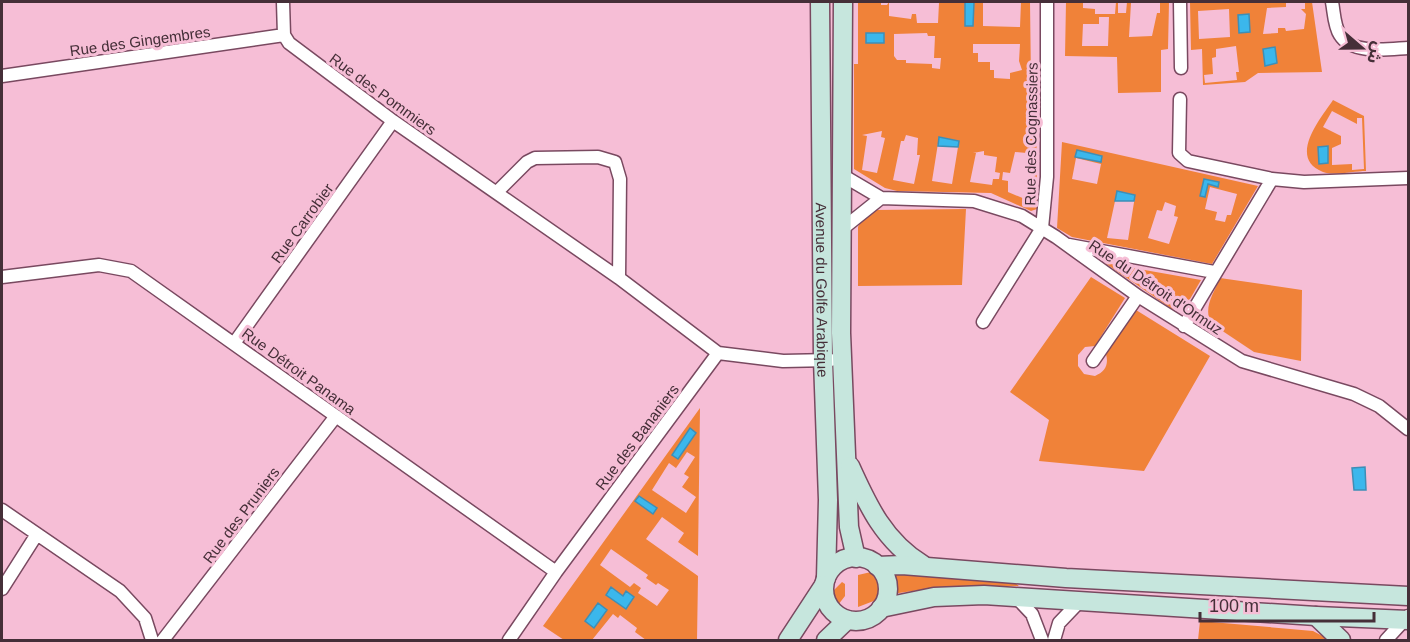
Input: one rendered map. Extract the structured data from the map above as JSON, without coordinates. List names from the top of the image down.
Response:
{
  "streets": {
    "main road": ["Avenue du Golfe Arabique"],
    "street": [
      "Rue des Gingembres",
      "Rue des Pommiers",
      "Rue des Cognassiers",
      "Rue Carrobier",
      "Rue du Détroit d'Ormuz",
      "Rue Détroit Panama",
      "Rue des Bananiers",
      "Rue des Pruniers"
    ]
  },
  "crossings": [
    ["Rue des Gingembres", "Rue des Pommiers"],
    ["Rue des Pommiers", "Rue Carrobier"],
    ["Rue des Pommiers", "Rue des Bananiers"],
    ["Rue des Cognassiers", "Rue du Détroit d'Ormuz"],
    ["Rue Carrobier", "Rue Détroit Panama"],
    ["Rue du Détroit d'Ormuz", "Avenue du Golfe Arabique"],
    ["Rue Détroit Panama", "Rue des Bananiers"],
    ["Rue Détroit Panama", "Rue des Pruniers"]
  ],
  "scale_bar": "100 m",
  "north": "right"
}
